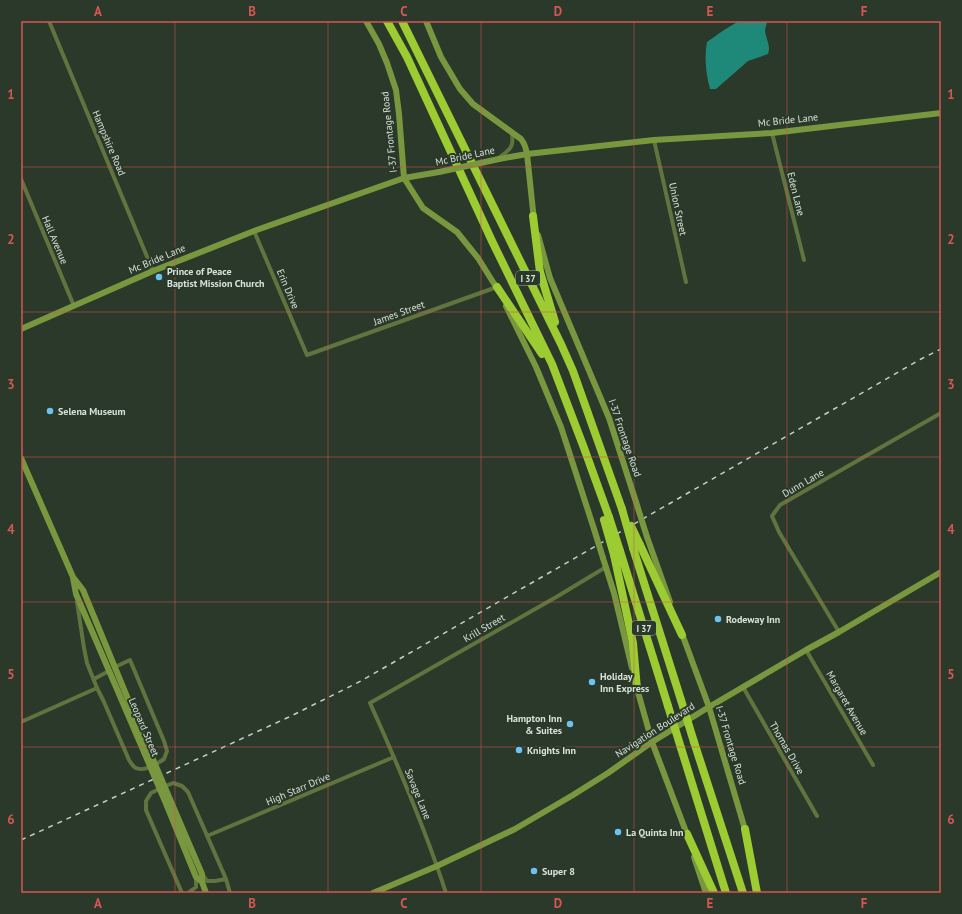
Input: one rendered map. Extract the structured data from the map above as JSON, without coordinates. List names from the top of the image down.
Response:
{
  "streets": {
    "highway": ["I 37"],
    "main road": [
      "Mc Bride Lane",
      "I-37 Frontage Road",
      "Leopard Street",
      "Navigation Boulevard"
    ],
    "street": [
      "Hampshire Road",
      "Eden Lane",
      "Union Street",
      "Hall Avenue",
      "Erin Drive",
      "James Street",
      "Dunn Lane",
      "Krill Street",
      "Margaret Avenue",
      "Thomas Drive",
      "High Starr Drive",
      "Savage Lane"
    ]
  },
  "crossings": [
    ["Mc Bride Lane", "I-37 Frontage Road"],
    ["Mc Bride Lane", "Hampshire Road"],
    ["Mc Bride Lane", "Eden Lane"],
    ["Mc Bride Lane", "Union Street"],
    ["Mc Bride Lane", "Hall Avenue"],
    ["Mc Bride Lane", "Erin Drive"],
    ["I-37 Frontage Road", "James Street"],
    ["I-37 Frontage Road", "Krill Street"],
    ["I-37 Frontage Road", "Navigation Boulevard"],
    ["Erin Drive", "James Street"],
    ["Dunn Lane", "Navigation Boulevard"],
    ["Krill Street", "Savage Lane"],
    ["Margaret Avenue", "Navigation Boulevard"],
    ["Navigation Boulevard", "Thomas Drive"],
    ["Navigation Boulevard", "Savage Lane"],
    ["High Starr Drive", "Savage Lane"]
  ],
  "places": [
    "Prince of Peace Baptist Mission Church",
    "Selena Museum",
    "Rodeway Inn",
    "Holiday Inn Express",
    "Hampton Inn & Suites",
    "Knights Inn",
    "La Quinta Inn",
    "Super 8"
  ],
  "grid": {
    "columns": [
      "A",
      "B",
      "C",
      "D",
      "E",
      "F"
    ],
    "rows": [
      "1",
      "2",
      "3",
      "4",
      "5",
      "6"
    ]
  }
}
